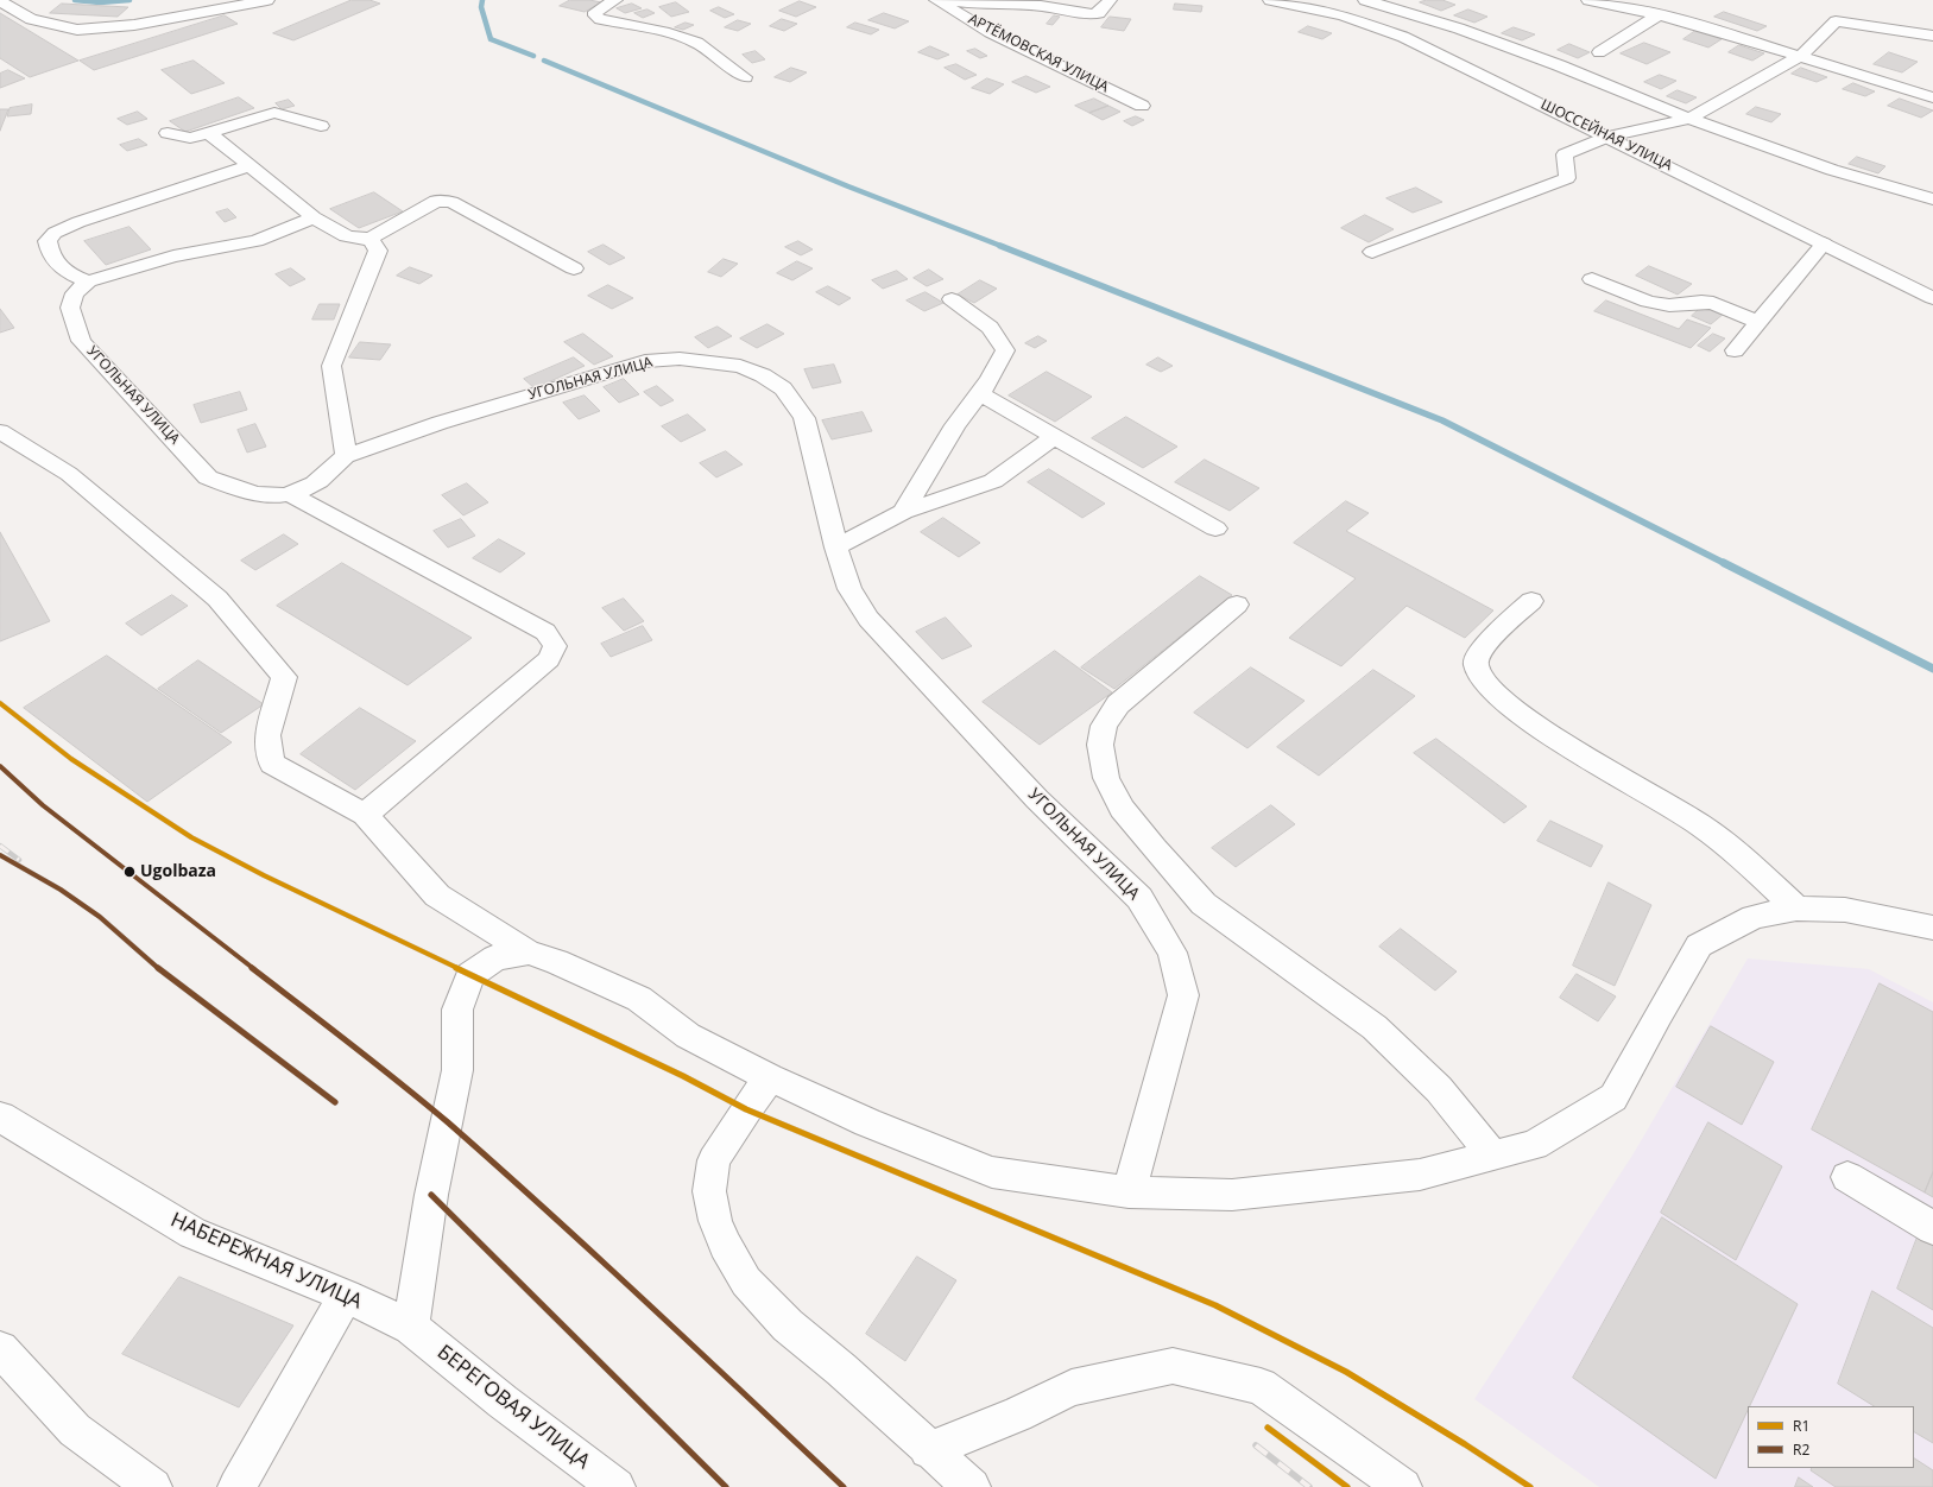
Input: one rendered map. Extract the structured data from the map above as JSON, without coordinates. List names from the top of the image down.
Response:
{
  "streets": {
    "street": [
      "АРТЁМОВСКАЯ УЛИЦА",
      "ШОССЕЙНАЯ УЛИЦА",
      "УГОЛЬНАЯ УЛИЦА",
      "НАБЕРЕЖНАЯ УЛИЦА",
      "БЕРЕГОВАЯ УЛИЦА"
    ]
  },
  "crossings": [
    ["НАБЕРЕЖНАЯ УЛИЦА", "БЕРЕГОВАЯ УЛИЦА"]
  ],
  "places": ["Ugolbaza"],
  "lines": ["transit line R1", "transit line R2"],
  "legend": ["R1", "R2"]
}
